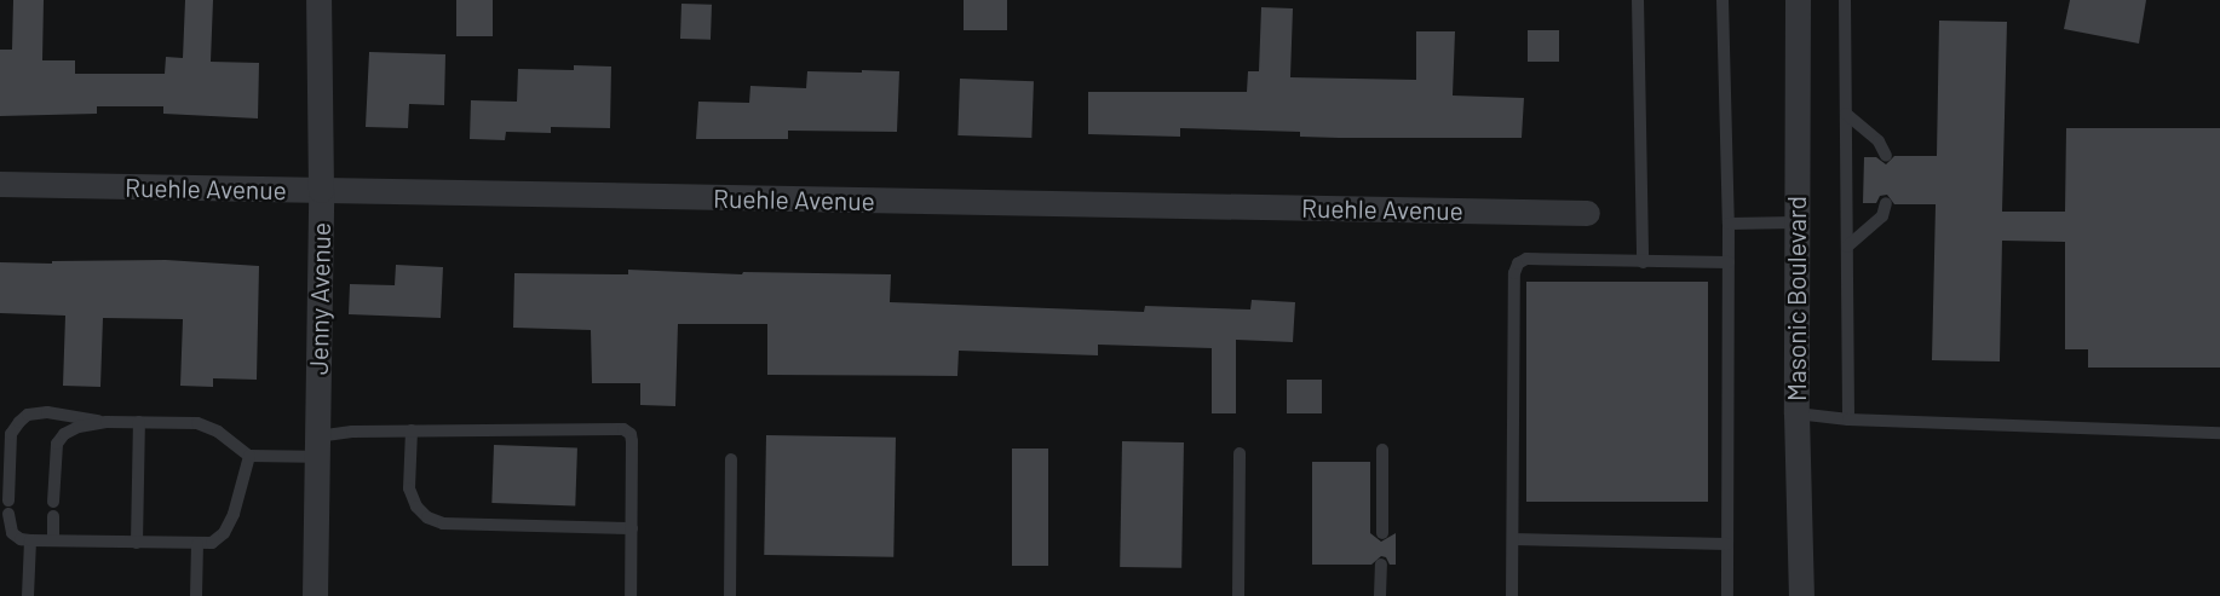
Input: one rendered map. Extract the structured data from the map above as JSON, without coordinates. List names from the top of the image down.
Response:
{
  "streets": {
    "street": ["Ruehle Avenue", "Jenny Avenue", "Masonic Boulevard"]
  },
  "crossings": [
    ["Ruehle Avenue", "Jenny Avenue"]
  ]
}
